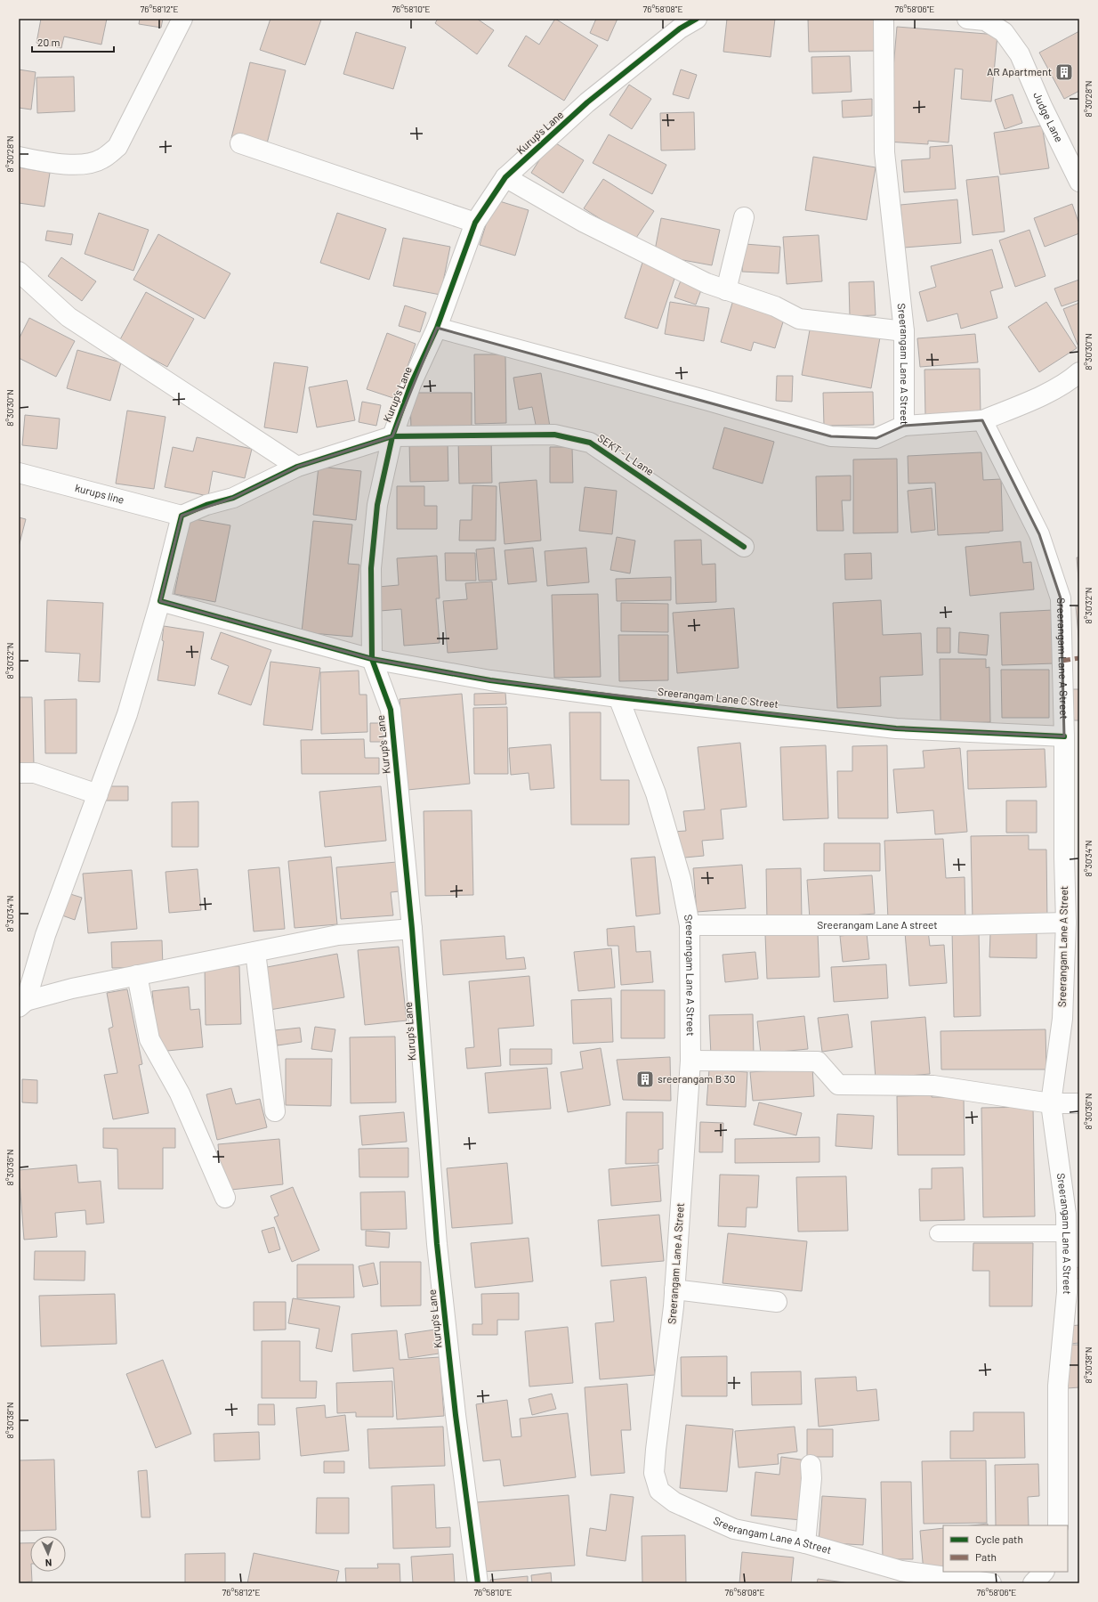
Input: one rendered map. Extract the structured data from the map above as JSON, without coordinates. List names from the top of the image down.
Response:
{
  "streets": {
    "street": [
      "Judge Lane",
      "Kurup's Lane",
      "Sreerangam Lane A Street",
      "SEKT - L Lane",
      "kurups line",
      "Sreerangam Lane C Street",
      "Sreerangam Lane A street"
    ]
  },
  "crossings": [
    ["Kurup's Lane", "SEKT - L Lane"],
    ["Kurup's Lane", "Sreerangam Lane C Street"],
    ["Sreerangam Lane A Street", "Sreerangam Lane C Street"],
    ["Sreerangam Lane A Street", "Sreerangam Lane A street"],
    ["SEKT - L Lane", "kurups line"]
  ],
  "places": {
    "building": ["AR Apartment", "sreerangam B 30"]
  },
  "legend": ["Cycle path", "Path"],
  "scale_bar": "20 m",
  "north": "bottom",
  "coordinates": [
    "76°58'12\"E",
    "76°58'10\"E",
    "76°58'08\"E",
    "76°58'06\"E",
    "8°30'28\"N",
    "8°30'30\"N",
    "8°30'32\"N",
    "8°30'34\"N",
    "8°30'36\"N",
    "8°30'38\"N"
  ]
}
